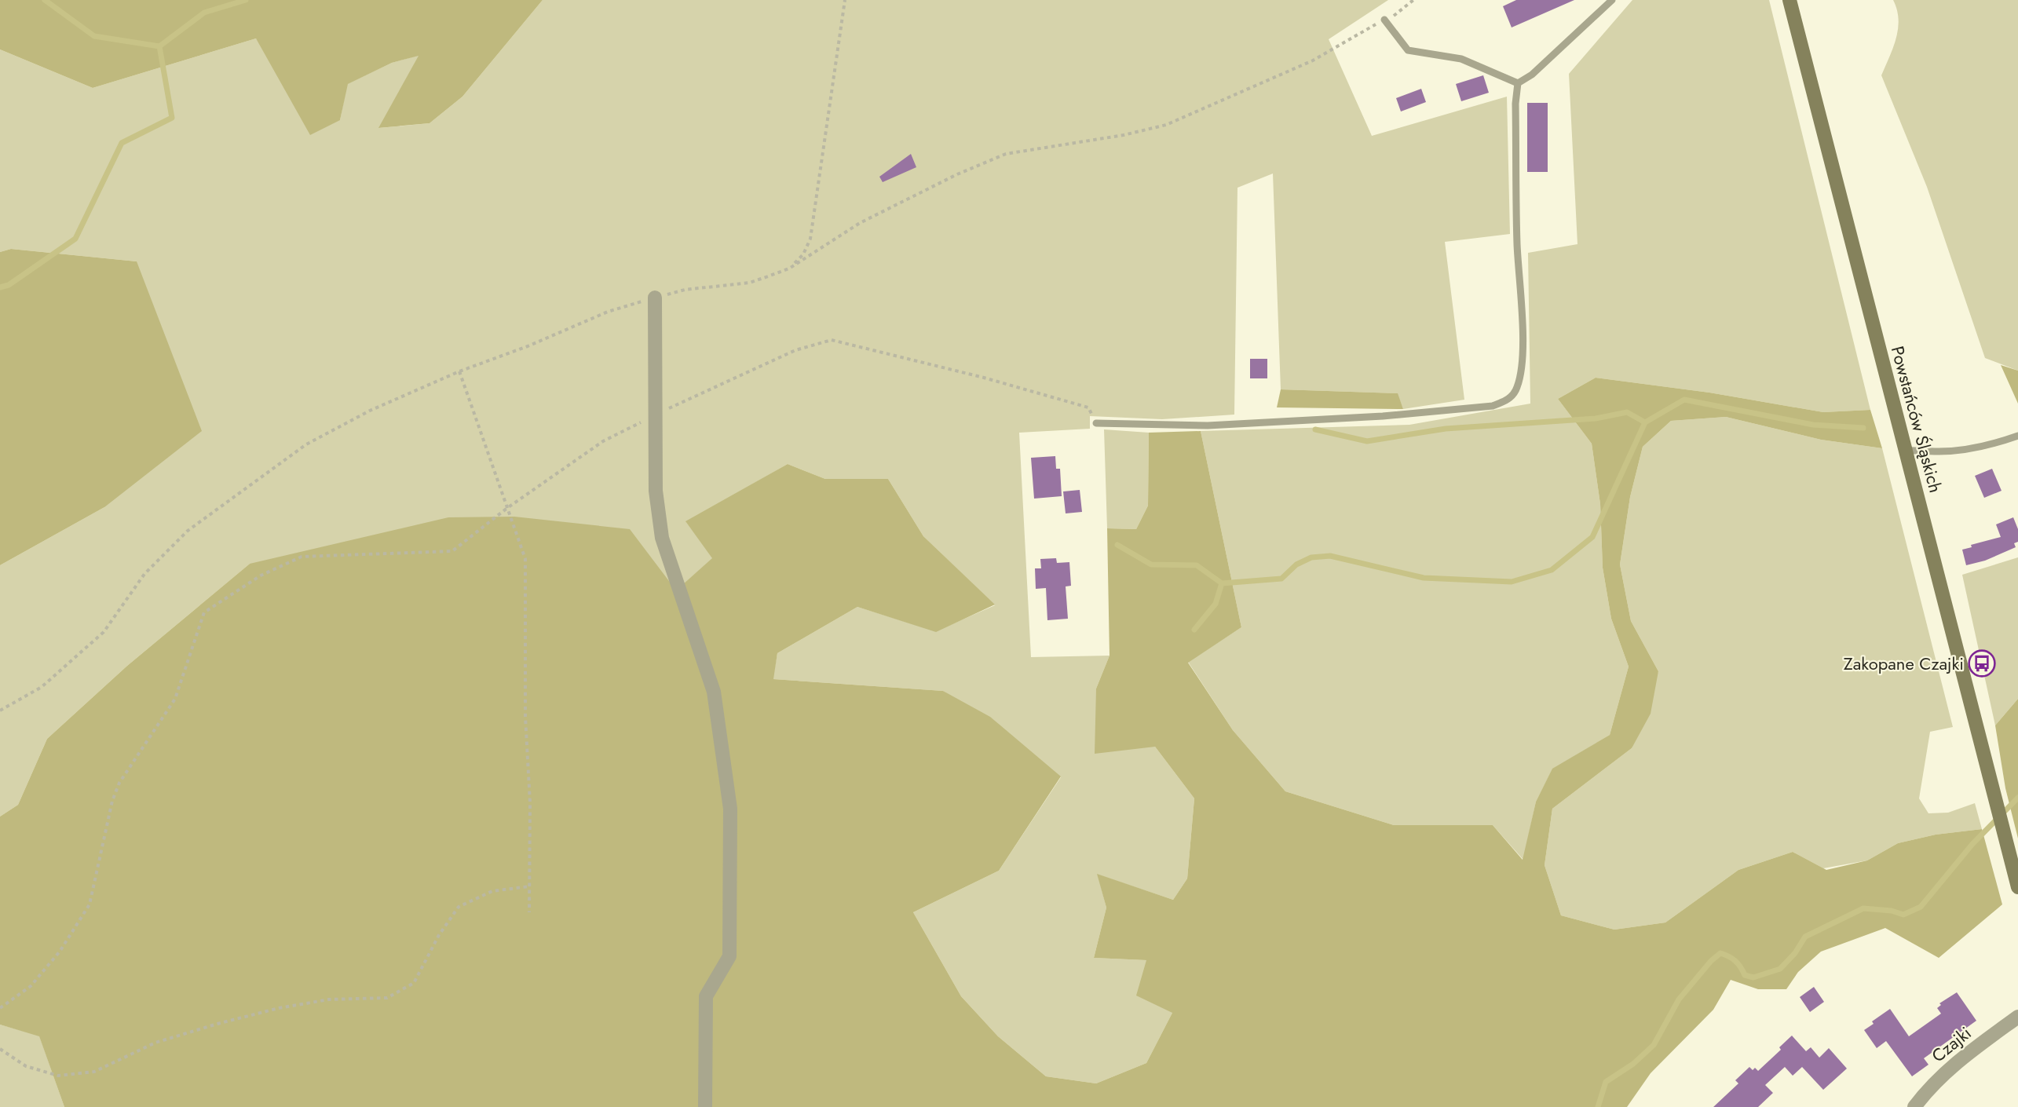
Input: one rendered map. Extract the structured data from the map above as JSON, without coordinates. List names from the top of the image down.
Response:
{
  "streets": {
    "street": ["Powstańców Śląskich", "Czajki"]
  },
  "places": {
    "bus stop": ["Zakopane Czajki"]
  }
}
